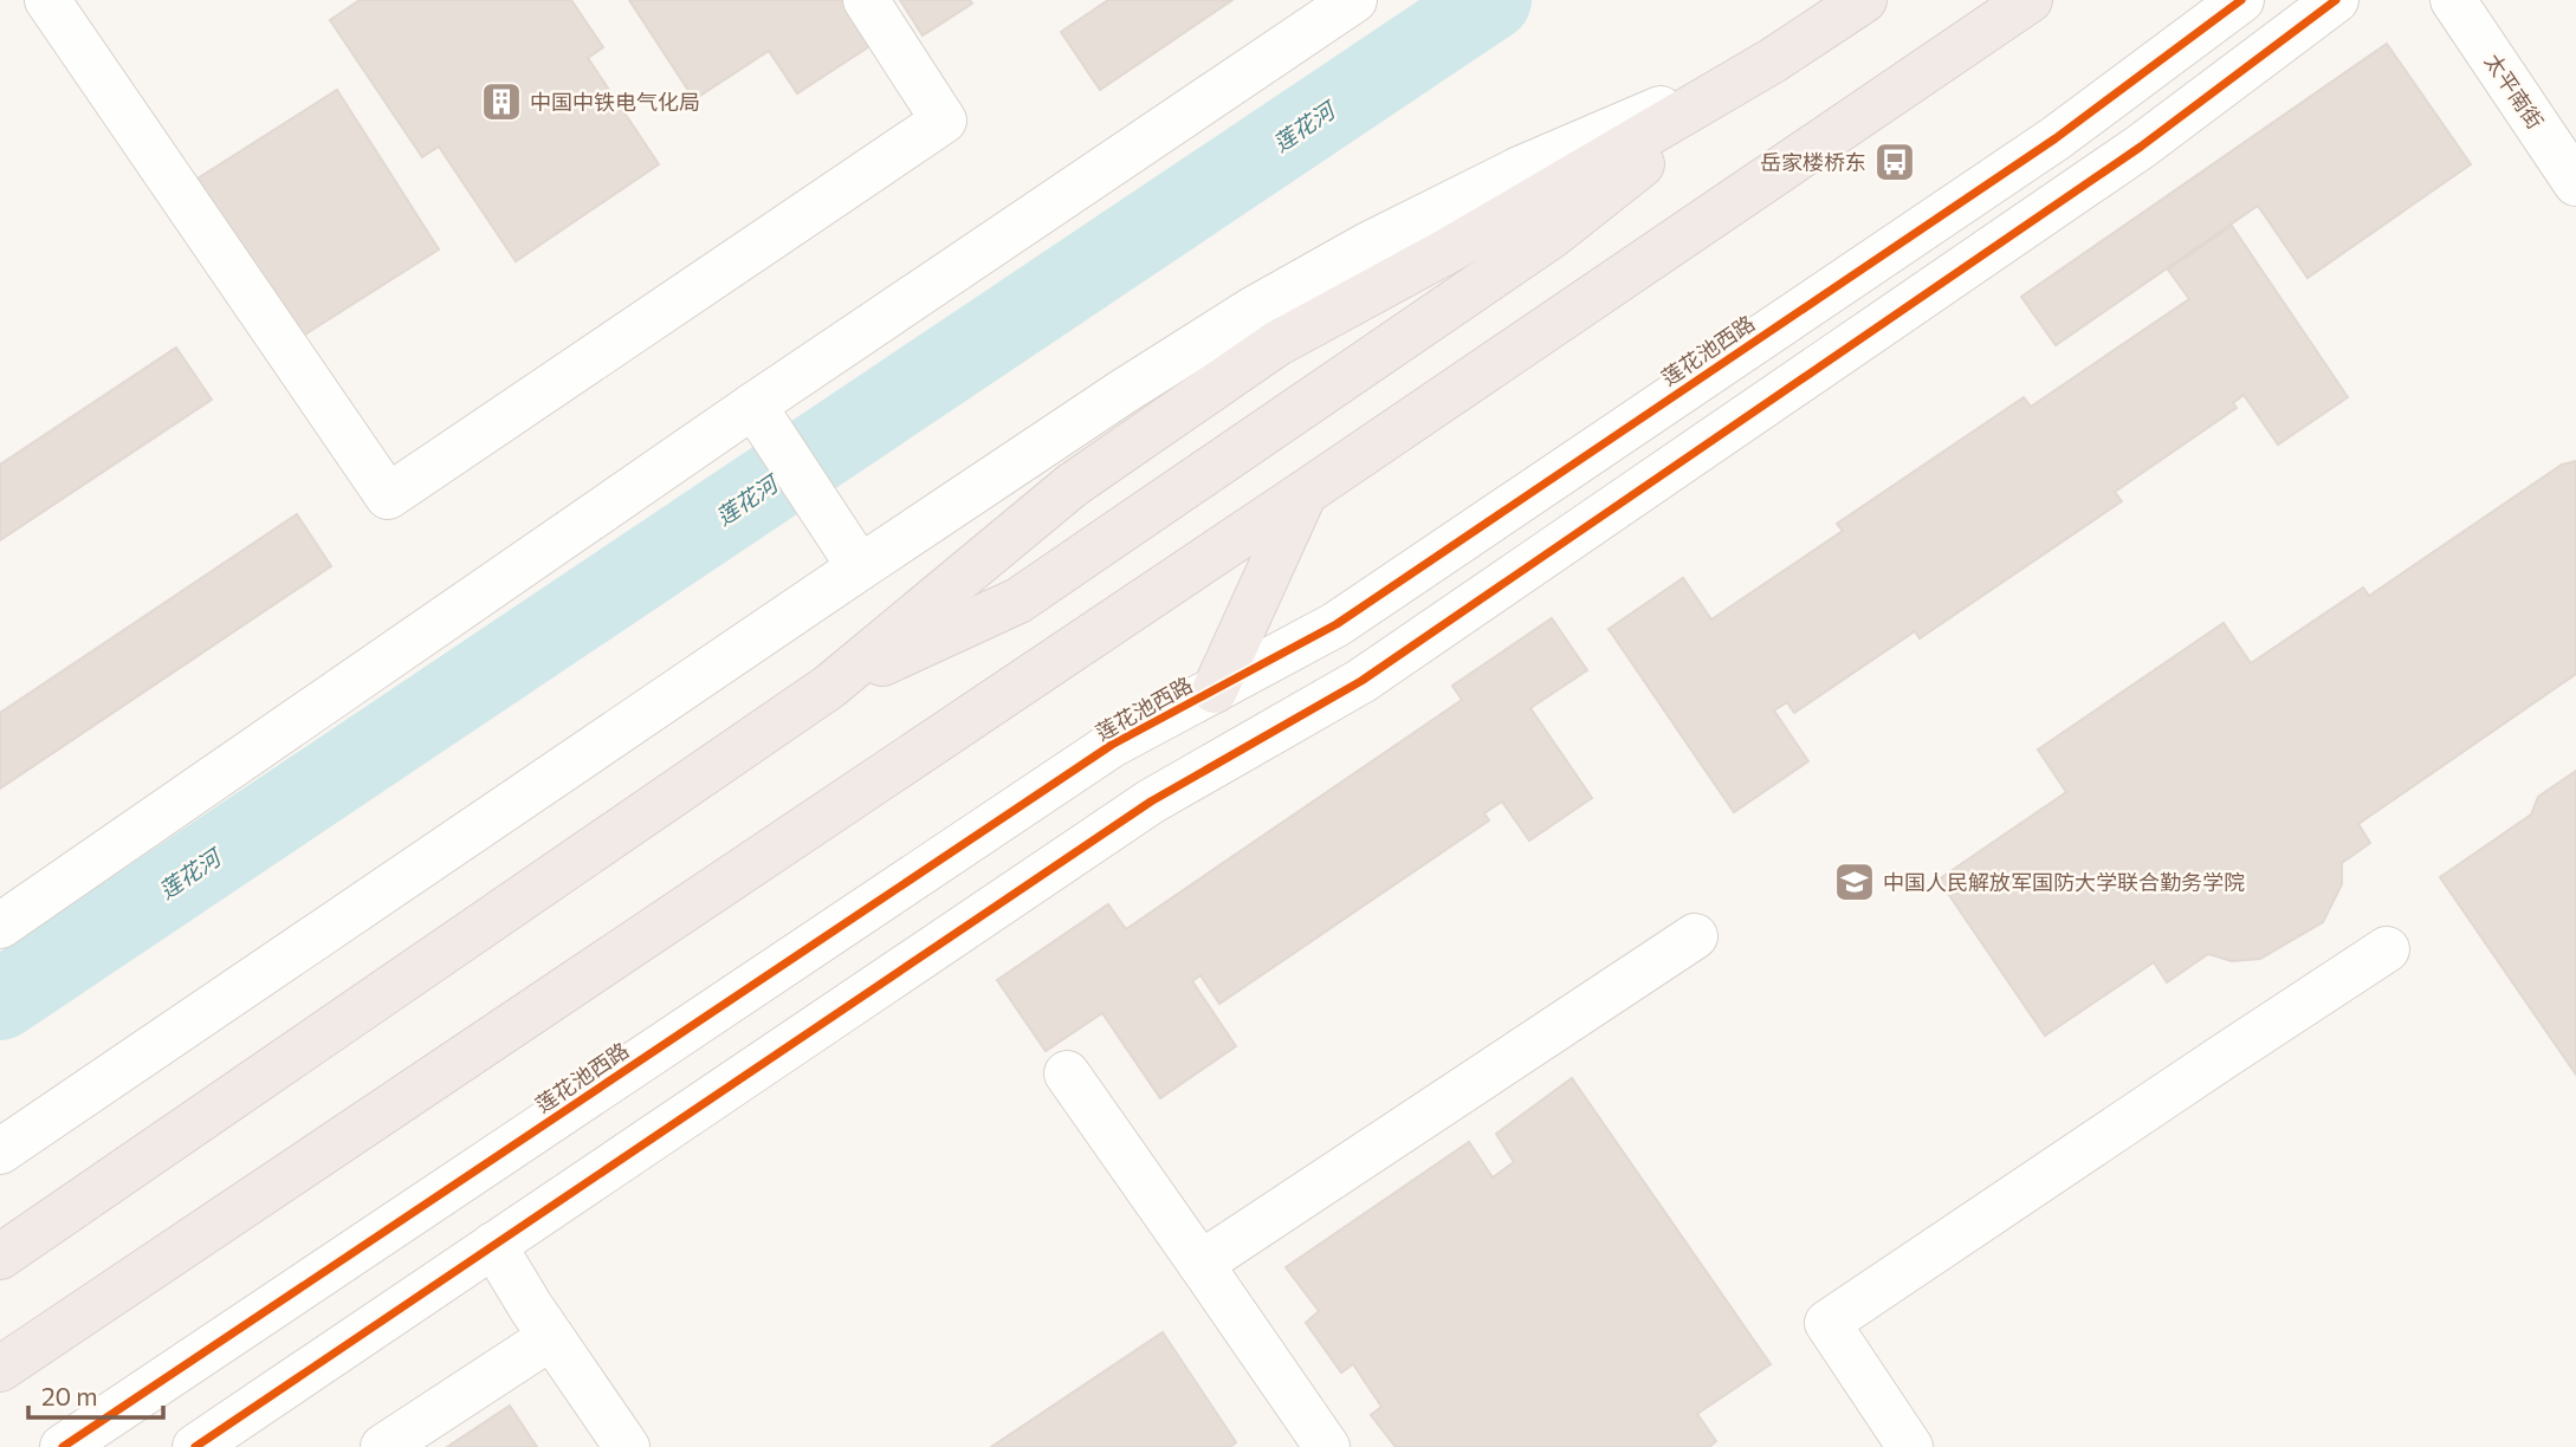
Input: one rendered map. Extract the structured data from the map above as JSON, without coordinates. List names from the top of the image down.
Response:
{
  "streets": {
    "street": ["太平南街", "莲花池西路"]
  },
  "water": ["莲花河"],
  "places": {
    "building": ["中国中铁电气化局"],
    "bus stop": ["岳家楼桥东"],
    "school or university": ["中国人民解放军国防大学联合勤务学院"]
  },
  "scale_bar": "20 m"
}
